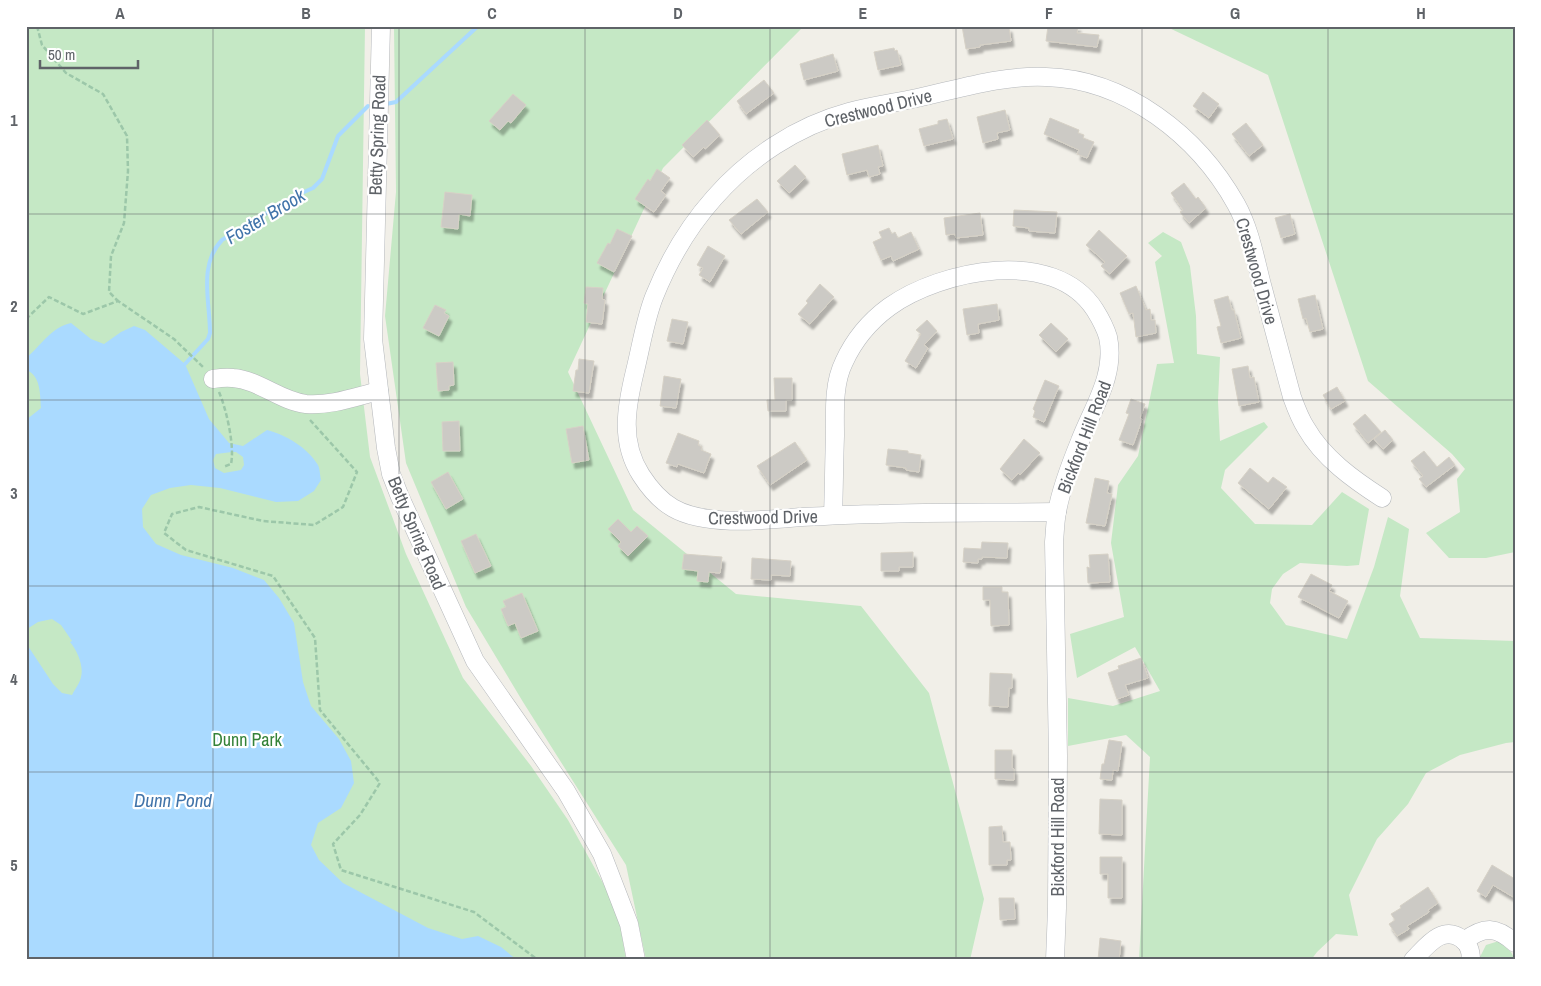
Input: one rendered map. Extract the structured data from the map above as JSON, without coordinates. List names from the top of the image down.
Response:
{
  "streets": {
    "street": ["Crestwood Drive", "Betty Spring Road", "Bickford Hill Road"]
  },
  "crossings": [
    ["Crestwood Drive", "Bickford Hill Road"]
  ],
  "water": ["Foster Brook", "Dunn Pond"],
  "parks": ["Dunn Park"],
  "scale_bar": "50 m",
  "grid": {
    "columns": [
      "A",
      "B",
      "C",
      "D",
      "E",
      "F",
      "G",
      "H"
    ],
    "rows": [
      "1",
      "2",
      "3",
      "4",
      "5"
    ]
  }
}
